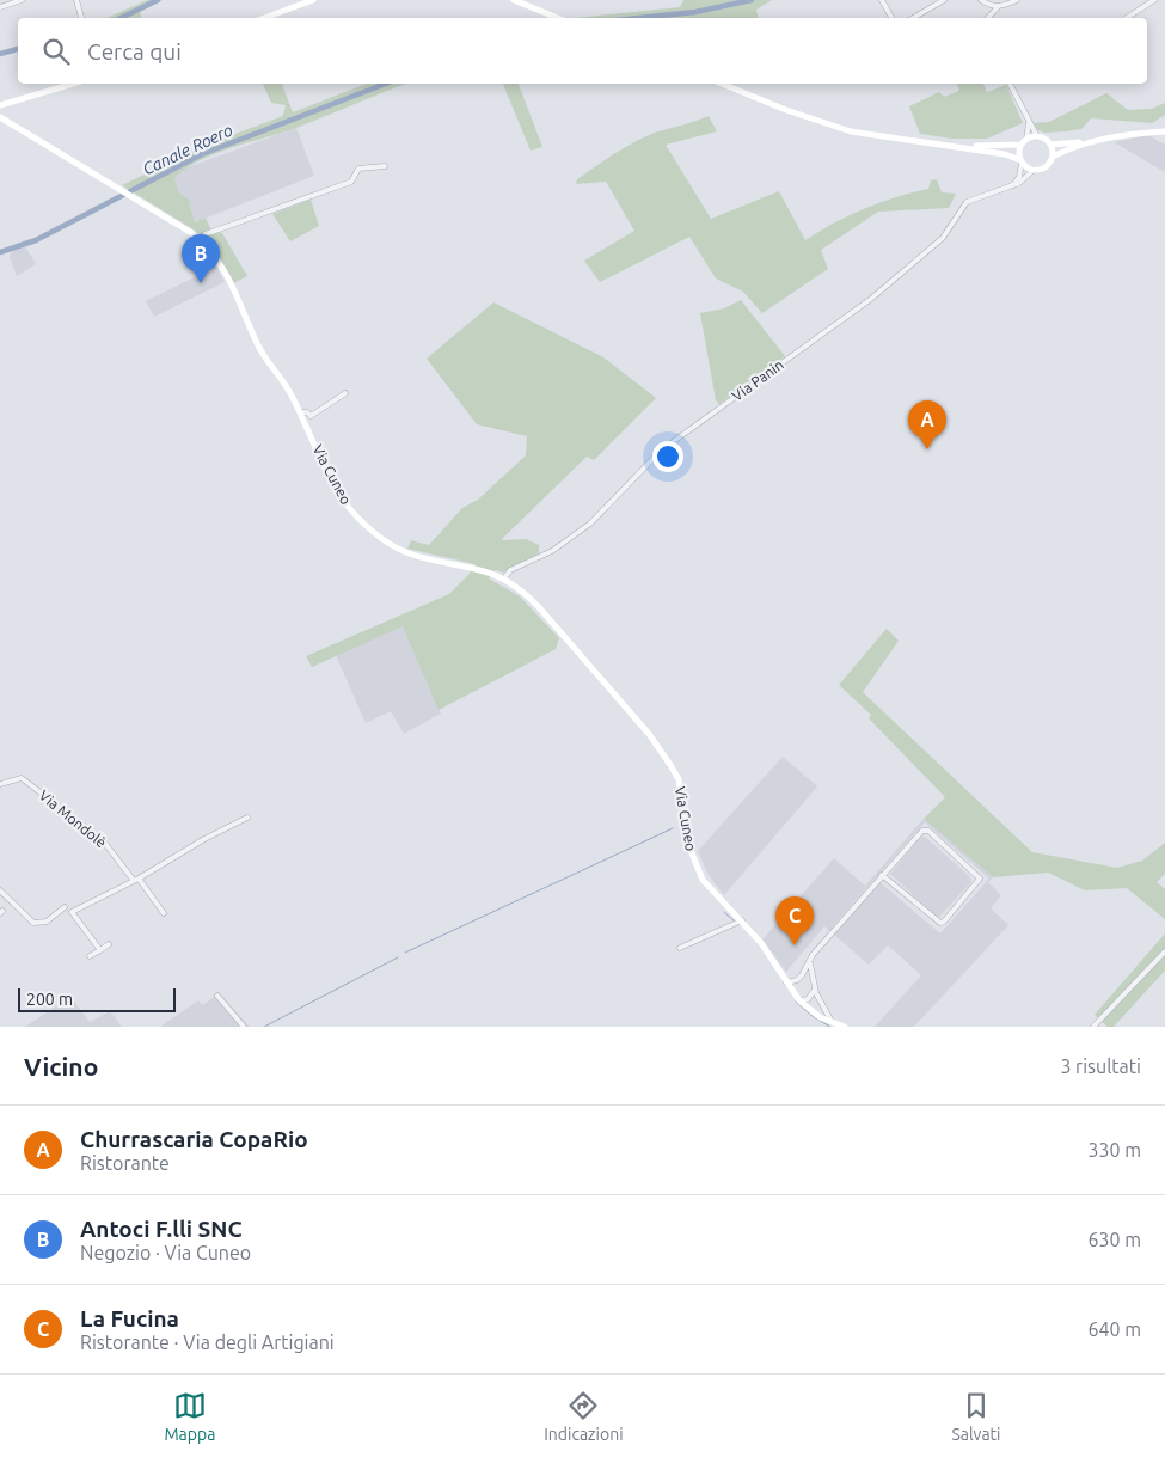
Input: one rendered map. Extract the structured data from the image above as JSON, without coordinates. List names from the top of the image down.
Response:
{
  "streets": {
    "street": ["Via Panin", "Via Cuneo", "Via Mondolè"]
  },
  "crossings": [
    ["Via Panin", "Via Cuneo"]
  ],
  "water": ["Canale Roero"],
  "scale_bar": "200 m",
  "page": {
    "search": "Cerca qui",
    "pins": ["B", "A", "C"],
    "scale": "200 m",
    "heading": ["Vicino", "3 risultati"],
    "list": [
      {
        "mark": "A",
        "name": "Churrascaria CopaRio",
        "note": "Ristorante",
        "value": "330 m"
      },
      {
        "mark": "B",
        "name": "Antoci F.lli SNC",
        "note": "Negozio · Via Cuneo",
        "value": "630 m"
      },
      {
        "mark": "C",
        "name": "La Fucina",
        "note": "Ristorante · Via degli Artigiani",
        "value": "640 m"
      }
    ],
    "nav": ["Mappa", "Indicazioni", "Salvati"]
  }
}
